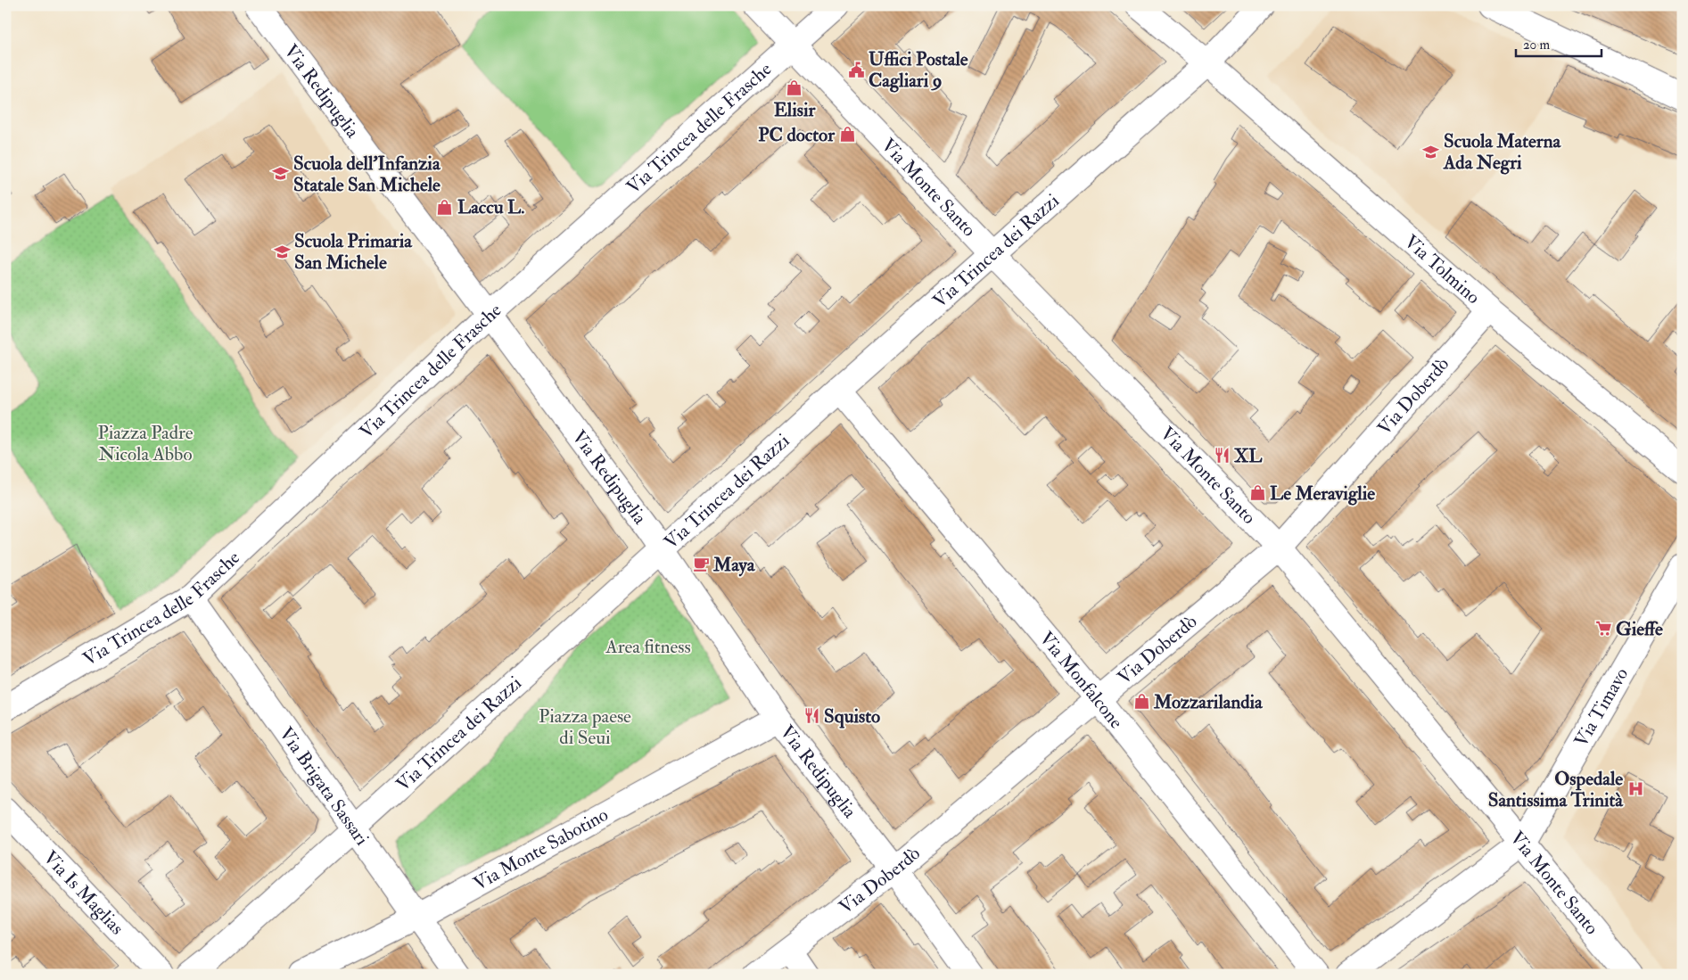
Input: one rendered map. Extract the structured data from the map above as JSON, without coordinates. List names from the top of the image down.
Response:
{
  "streets": {
    "street": [
      "Via Redipuglia",
      "Via Trincea delle Frasche",
      "Via Monte Santo",
      "Via Trincea dei Razzi",
      "Via Tolmino",
      "Via Doberdò",
      "Via Monfalcone",
      "Via Timavo",
      "Via Brigata Sassari",
      "Via Monte Sabotino",
      "Via Is Maglias"
    ]
  },
  "crossings": [
    ["Via Redipuglia", "Via Trincea delle Frasche"],
    ["Via Redipuglia", "Via Trincea dei Razzi"],
    ["Via Redipuglia", "Via Doberdò"],
    ["Via Redipuglia", "Via Monte Sabotino"],
    ["Via Trincea delle Frasche", "Via Monte Santo"],
    ["Via Trincea delle Frasche", "Via Brigata Sassari"],
    ["Via Monte Santo", "Via Trincea dei Razzi"],
    ["Via Monte Santo", "Via Doberdò"],
    ["Via Monte Santo", "Via Timavo"],
    ["Via Trincea dei Razzi", "Via Tolmino"],
    ["Via Trincea dei Razzi", "Via Monfalcone"],
    ["Via Trincea dei Razzi", "Via Brigata Sassari"],
    ["Via Tolmino", "Via Doberdò"],
    ["Via Doberdò", "Via Monfalcone"],
    ["Via Brigata Sassari", "Via Monte Sabotino"]
  ],
  "parks": ["Piazza Padre Nicola Abbo", "Area fitness", "Piazza paese di Seui"],
  "places": {
    "public building": ["Uffici Postale Cagliari 9"],
    "shop": [
      "Elisir",
      "PC doctor",
      "Laccu L.",
      "Le Meraviglie",
      "Mozzarilandia"
    ],
    "school or university": ["Scuola Materna Ada Negri", "Scuola dell'Infanzia Statale San Michele", "Scuola Primaria San Michele"],
    "restaurant": ["XL", "Squisto"],
    "cafe": ["Maya"],
    "supermarket": ["Gieffe"],
    "hospital": ["Ospedale Santissima Trinità"]
  },
  "scale_bar": "20 m"
}
